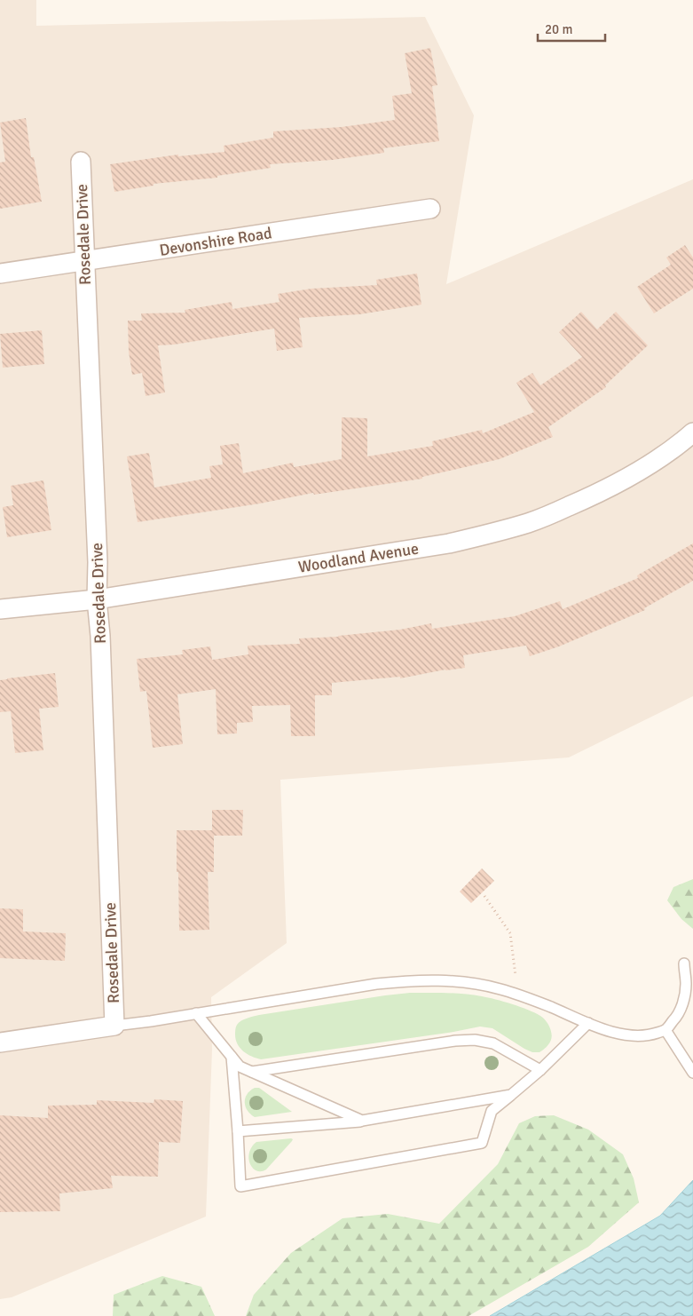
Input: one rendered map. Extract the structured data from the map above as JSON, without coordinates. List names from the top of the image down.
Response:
{
  "streets": {
    "street": ["Rosedale Drive", "Devonshire Road", "Woodland Avenue"]
  },
  "crossings": [
    ["Rosedale Drive", "Devonshire Road"],
    ["Rosedale Drive", "Woodland Avenue"]
  ],
  "scale_bar": "20 m"
}
